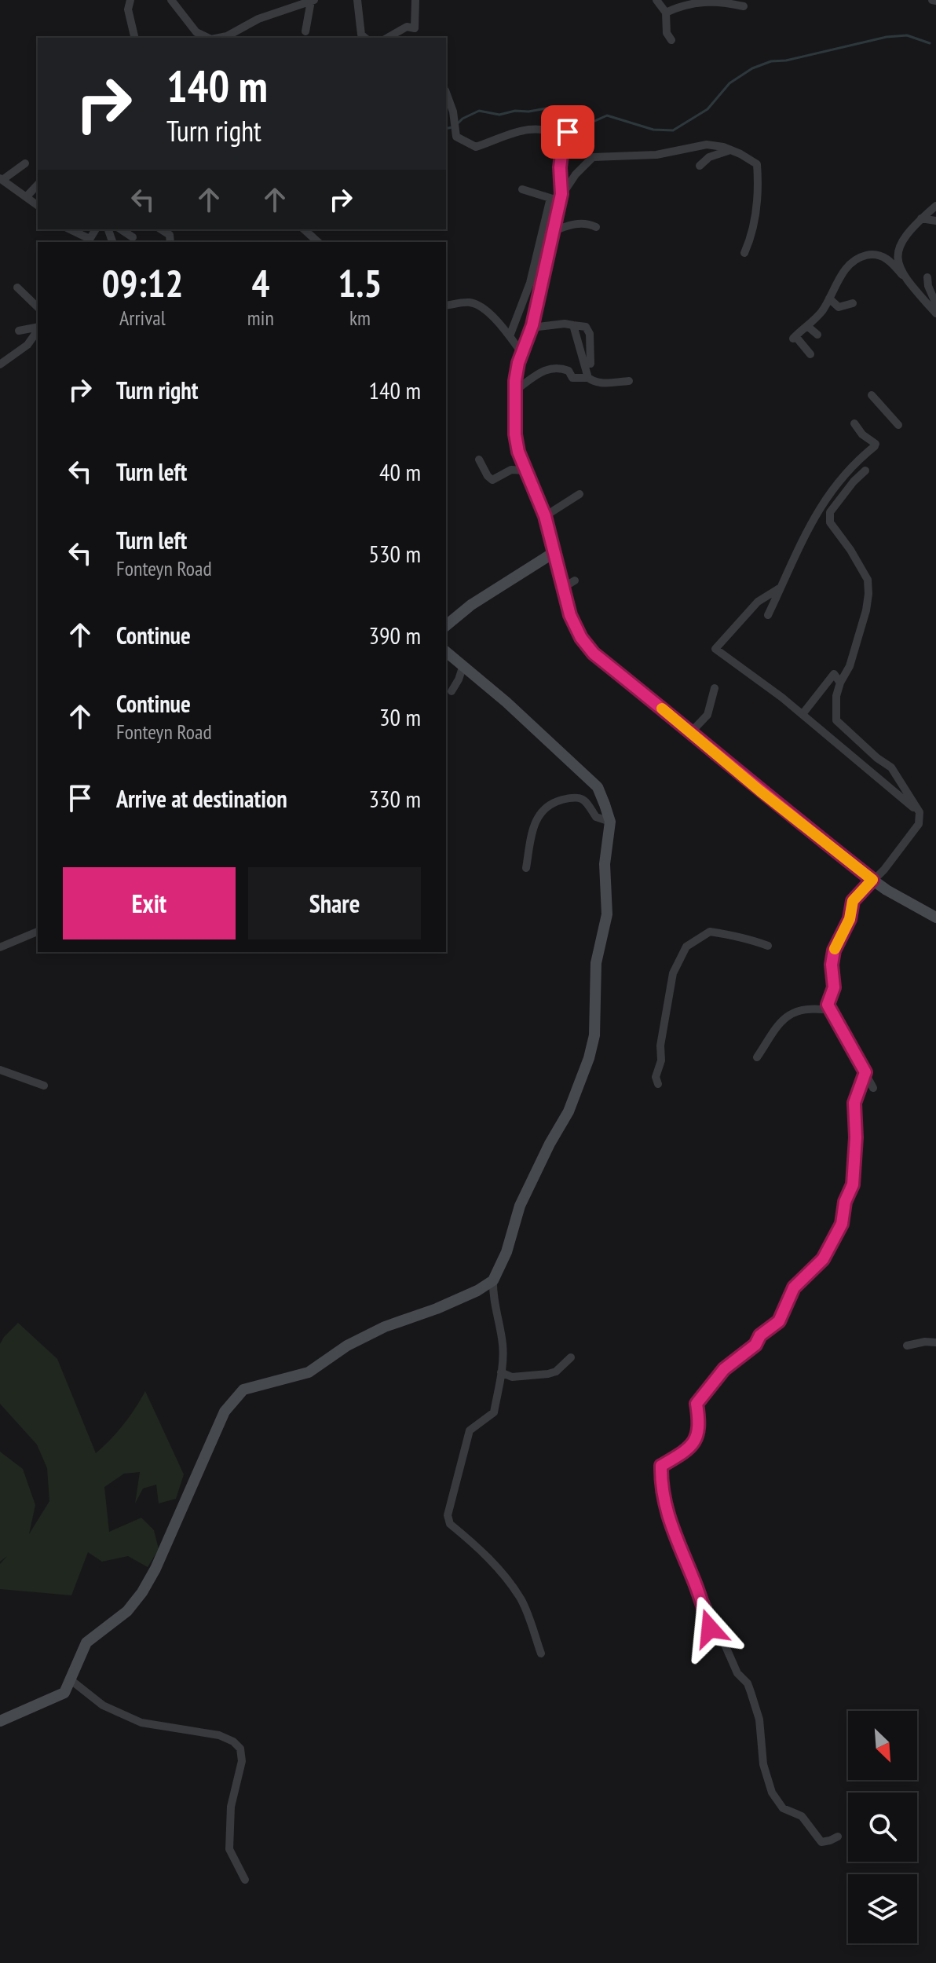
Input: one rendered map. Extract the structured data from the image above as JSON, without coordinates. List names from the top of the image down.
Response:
{
  "north": "bottom right",
  "page": {
    "turn": ["140 m", "Turn right"],
    "eta": [
      "09:12",
      "Arrival",
      "4",
      "min",
      "1.5",
      "km"
    ],
    "list": [
      {
        "name": "Turn right",
        "value": "140 m"
      },
      {
        "name": "Turn left",
        "value": "40 m"
      },
      {
        "name": "Turn left",
        "note": "Fonteyn Road",
        "value": "530 m"
      },
      {
        "name": "Continue",
        "value": "390 m"
      },
      {
        "name": "Continue",
        "note": "Fonteyn Road",
        "value": "30 m"
      },
      {
        "name": "Arrive at destination",
        "value": "330 m"
      }
    ],
    "buttons": ["Exit", "Share"]
  }
}
